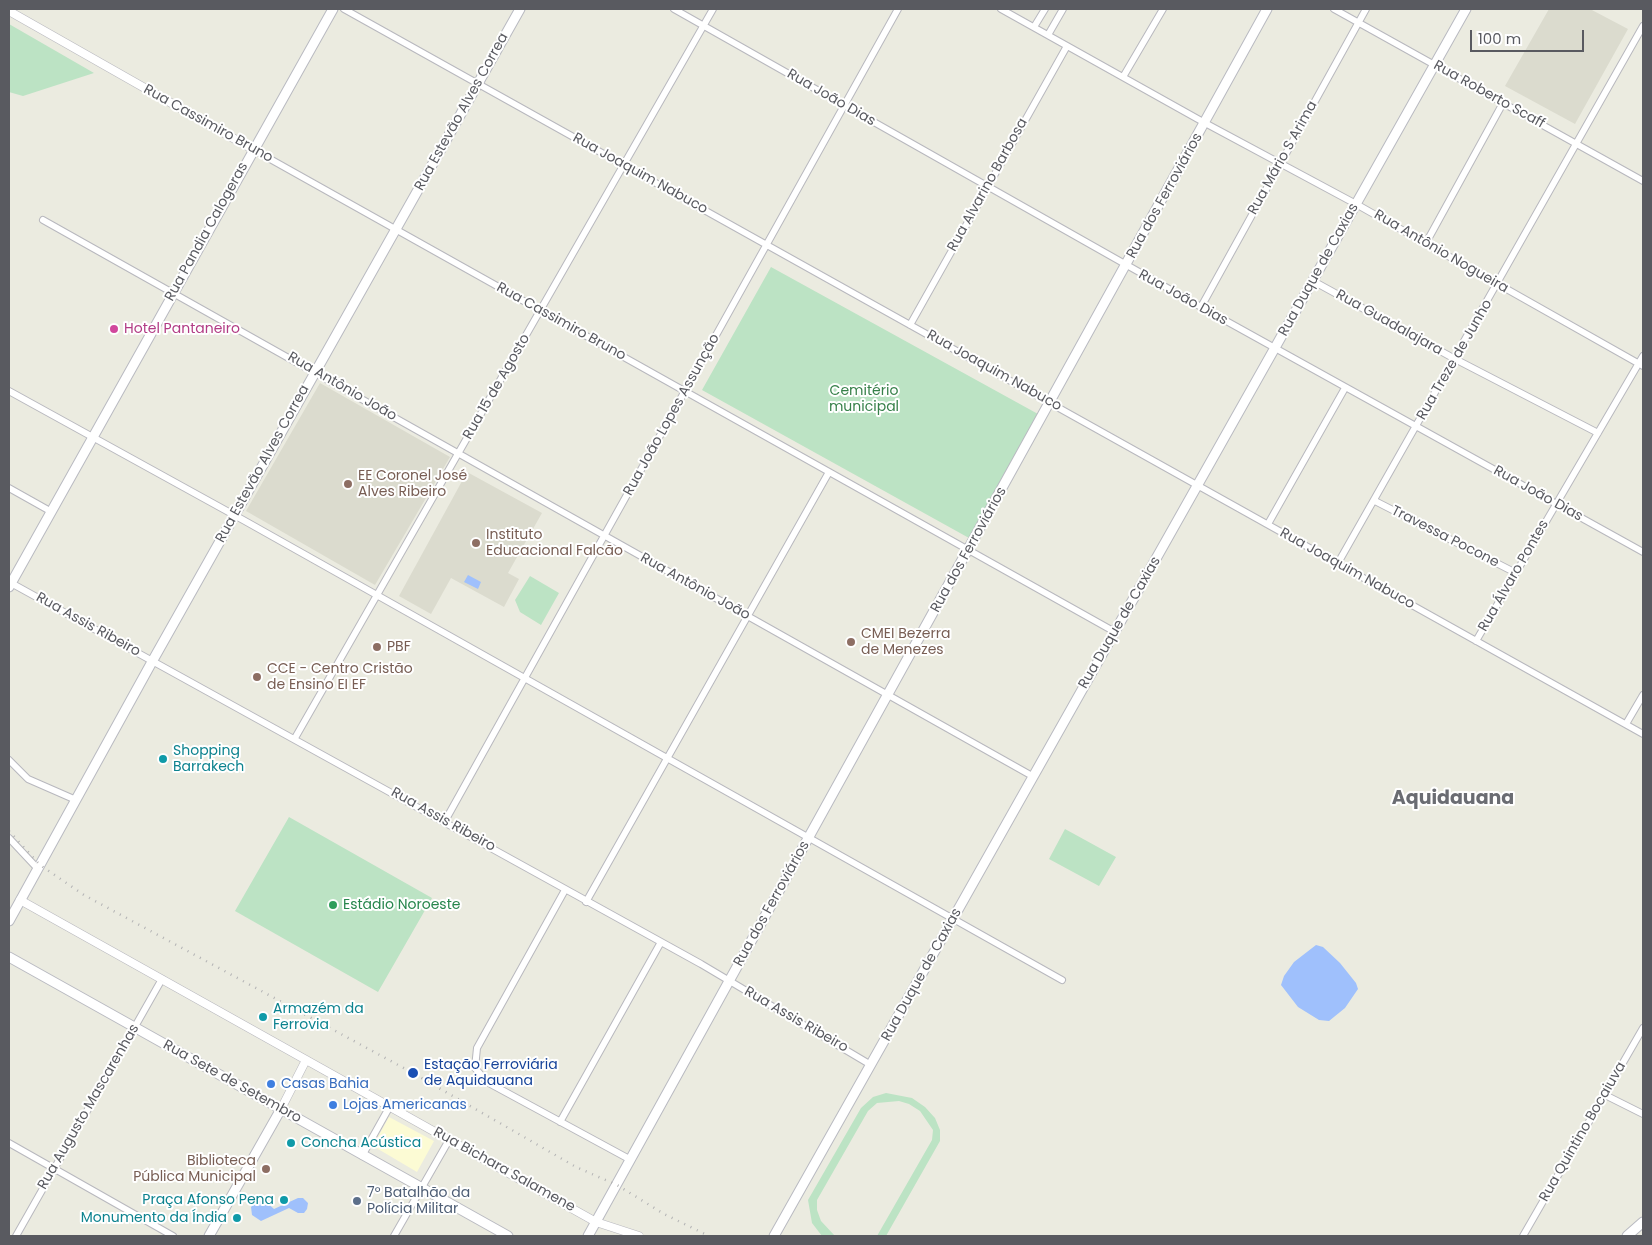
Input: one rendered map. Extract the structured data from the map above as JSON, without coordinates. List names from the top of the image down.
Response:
{
  "streets": {
    "main road": [
      "Rua Estevão Alves Correa",
      "Rua dos Ferroviários",
      "Rua Pandia Calogeras",
      "Rua Duque de Caxias",
      "Rua Sete de Setembro"
    ],
    "street": [
      "Rua Roberto Scaff",
      "Rua João Dias",
      "Rua Cassimiro Bruno",
      "Rua Mário S Arima",
      "Rua Joaquim Nabuco",
      "Rua Alvarino Barbosa",
      "Rua Antônio Nogueira",
      "Rua Guadalajara",
      "Rua Treze de Junho",
      "Rua Antônio João",
      "Rua 15 de Agosto",
      "Rua João Lopes Assunção",
      "Travessa Pocone",
      "Rua Álvaro Pontes",
      "Rua Assis Ribeiro",
      "Rua Augusto Mascarenhas",
      "Rua Quintino Bocaiuva",
      "Rua Bichara Salamene"
    ]
  },
  "crossings": [
    ["Rua Roberto Scaff", "Rua Mário S Arima"],
    ["Rua Roberto Scaff", "Rua Duque de Caxias"],
    ["Rua Roberto Scaff", "Rua Treze de Junho"],
    ["Rua João Dias", "Rua Mário S Arima"],
    ["Rua João Dias", "Rua Alvarino Barbosa"],
    ["Rua João Dias", "Rua dos Ferroviários"],
    ["Rua João Dias", "Rua Duque de Caxias"],
    ["Rua João Dias", "Rua Treze de Junho"],
    ["Rua João Dias", "Rua 15 de Agosto"],
    ["Rua João Dias", "Rua João Lopes Assunção"],
    ["Rua João Dias", "Rua Álvaro Pontes"],
    ["Rua Estevão Alves Correa", "Rua Cassimiro Bruno"],
    ["Rua Estevão Alves Correa", "Rua Joaquim Nabuco"],
    ["Rua Estevão Alves Correa", "Rua Antônio João"],
    ["Rua Estevão Alves Correa", "Rua Assis Ribeiro"],
    ["Rua Estevão Alves Correa", "Rua Bichara Salamene"],
    ["Rua Cassimiro Bruno", "Rua dos Ferroviários"],
    ["Rua Cassimiro Bruno", "Rua Pandia Calogeras"],
    ["Rua Cassimiro Bruno", "Rua Duque de Caxias"],
    ["Rua Cassimiro Bruno", "Rua 15 de Agosto"],
    ["Rua Cassimiro Bruno", "Rua João Lopes Assunção"],
    ["Rua Mário S Arima", "Rua Antônio Nogueira"],
    ["Rua Joaquim Nabuco", "Rua Alvarino Barbosa"],
    ["Rua Joaquim Nabuco", "Rua dos Ferroviários"],
    ["Rua Joaquim Nabuco", "Rua Duque de Caxias"],
    ["Rua Joaquim Nabuco", "Rua Treze de Junho"],
    ["Rua Joaquim Nabuco", "Rua 15 de Agosto"],
    ["Rua Joaquim Nabuco", "Rua João Lopes Assunção"],
    ["Rua Joaquim Nabuco", "Rua Álvaro Pontes"],
    ["Rua Alvarino Barbosa", "Rua Antônio Nogueira"],
    ["Rua dos Ferroviários", "Rua Antônio Nogueira"],
    ["Rua dos Ferroviários", "Rua Antônio João"],
    ["Rua dos Ferroviários", "Rua Assis Ribeiro"],
    ["Rua dos Ferroviários", "Rua Bichara Salamene"],
    ["Rua Pandia Calogeras", "Rua Antônio João"],
    ["Rua Pandia Calogeras", "Rua Assis Ribeiro"],
    ["Rua Antônio Nogueira", "Rua Duque de Caxias"],
    ["Rua Antônio Nogueira", "Rua Treze de Junho"],
    ["Rua Antônio Nogueira", "Rua Álvaro Pontes"],
    ["Rua Duque de Caxias", "Rua Guadalajara"],
    ["Rua Duque de Caxias", "Rua Antônio João"],
    ["Rua Duque de Caxias", "Rua Assis Ribeiro"],
    ["Rua Guadalajara", "Rua Treze de Junho"],
    ["Rua Guadalajara", "Rua Álvaro Pontes"],
    ["Rua Treze de Junho", "Travessa Pocone"],
    ["Rua Antônio João", "Rua 15 de Agosto"],
    ["Rua Antônio João", "Rua João Lopes Assunção"],
    ["Rua 15 de Agosto", "Rua Assis Ribeiro"],
    ["Rua João Lopes Assunção", "Rua Assis Ribeiro"],
    ["Travessa Pocone", "Rua Álvaro Pontes"],
    ["Rua Sete de Setembro", "Rua Augusto Mascarenhas"],
    ["Rua Augusto Mascarenhas", "Rua Bichara Salamene"]
  ],
  "districts": ["Aquidauana"],
  "parks": ["Cemitério municipal"],
  "places": [
    "Hotel Pantaneiro",
    "EE Coronel José Alves Ribeiro",
    "Instituto Educacional Falcão",
    "CMEI Bezerra de Menezes",
    "PBF",
    "CCE - Centro Cristão de Ensino EI EF",
    "Shopping Barrakech",
    "Estádio Noroeste",
    "Armazém da Ferrovia",
    "Estação Ferroviária de Aquidauana",
    "Casas Bahia",
    "Lojas Americanas",
    "Concha Acústica",
    "Biblioteca Pública Municipal",
    "Praça Afonso Pena",
    "7° Batalhão da Polícia Militar",
    "Monumento da Índia"
  ],
  "scale_bar": "100 m"
}
